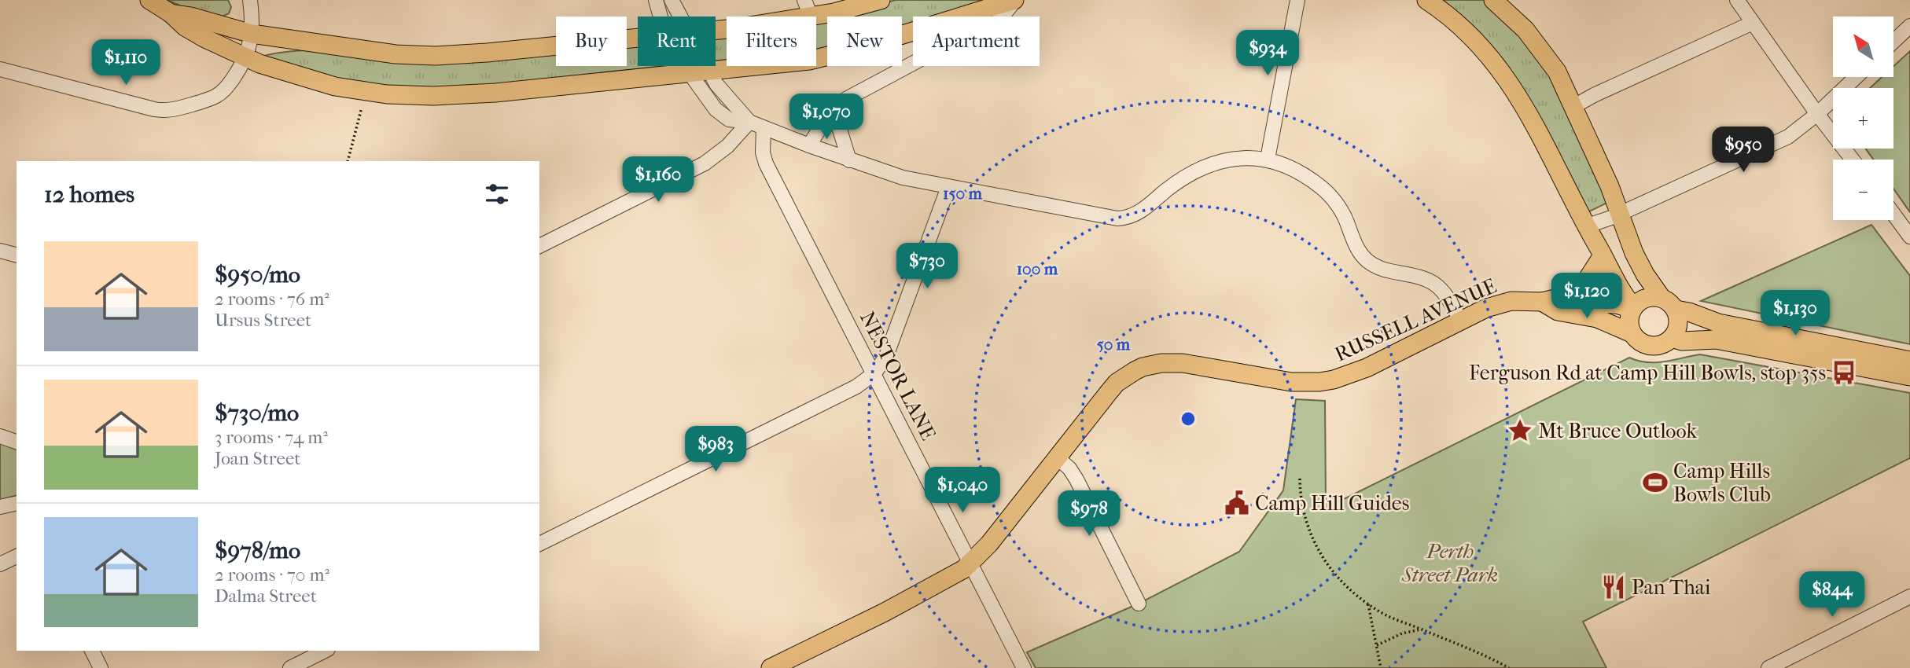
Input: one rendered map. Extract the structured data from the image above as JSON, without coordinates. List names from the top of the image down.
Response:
{
  "streets": {
    "main road": ["RUSSELL AVENUE"],
    "street": ["NESTOR LANE"]
  },
  "crossings": [
    ["RUSSELL AVENUE", "NESTOR LANE"]
  ],
  "parks": ["Perth Street Park"],
  "places": {
    "bus stop": ["Ferguson Rd at Camp Hill Bowls, stop 35s"],
    "place": ["Mt Bruce Outlook"],
    "sports": ["Camp Hills Bowls Club"],
    "public building": ["Camp Hill Guides"],
    "restaurant": ["Pan Thai"]
  },
  "north": "top left",
  "page": {
    "map_buttons": ["+", "−"],
    "chip": [
      "Buy",
      "Rent",
      "Filters",
      "New",
      "Apartment"
    ],
    "price": [
      "$934",
      "$1,110",
      "$1,070",
      "$950",
      "$1,160",
      "$730",
      "$1,120",
      "$1,130",
      "$983",
      "$1,040",
      "$978",
      "$844"
    ],
    "heading": "12 homes",
    "list": [
      {
        "name": "$950/mo",
        "note": "2 rooms · 76 m² · Ursus Street"
      },
      {
        "name": "$730/mo",
        "note": "3 rooms · 74 m² · Joan Street"
      },
      {
        "name": "$978/mo",
        "note": "2 rooms · 70 m² · Dalma Street"
      }
    ]
  },
  "rings": ["150 m", "100 m", "50 m"]
}
